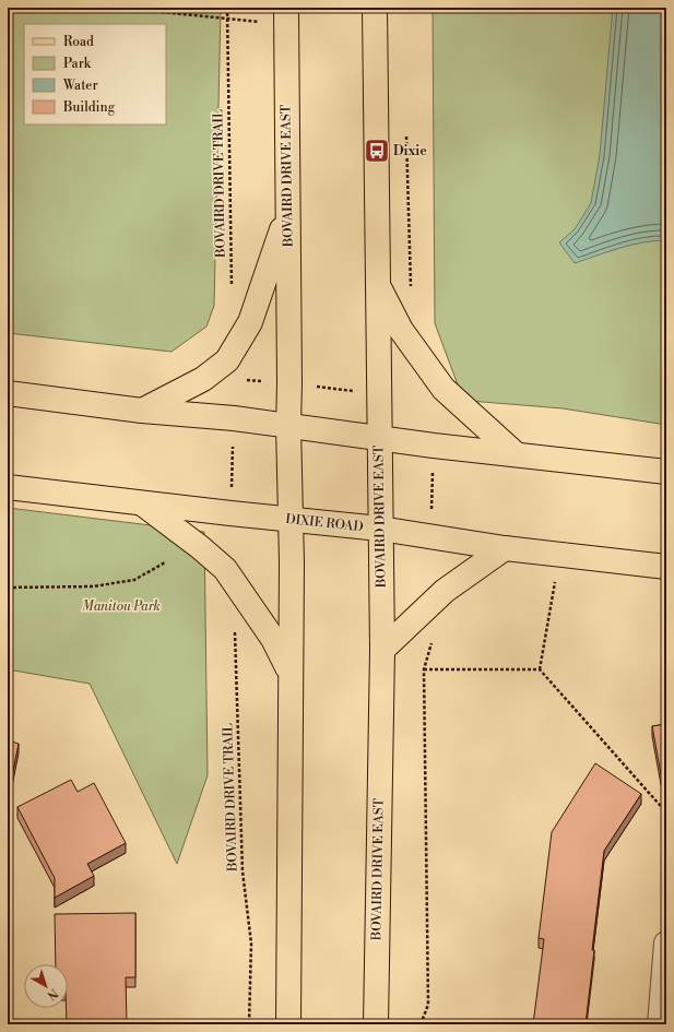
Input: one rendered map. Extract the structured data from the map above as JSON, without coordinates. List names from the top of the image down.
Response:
{
  "streets": {
    "main road": ["BOVAIRD DRIVE EAST", "DIXIE ROAD"],
    "path": ["BOVAIRD DRIVE TRAIL"]
  },
  "crossings": [
    ["BOVAIRD DRIVE EAST", "DIXIE ROAD"]
  ],
  "parks": ["Manitou Park"],
  "places": {
    "bus stop": ["Dixie"]
  },
  "legend": [
    "Road",
    "Park",
    "Water",
    "Building"
  ],
  "north": "bottom right"
}
